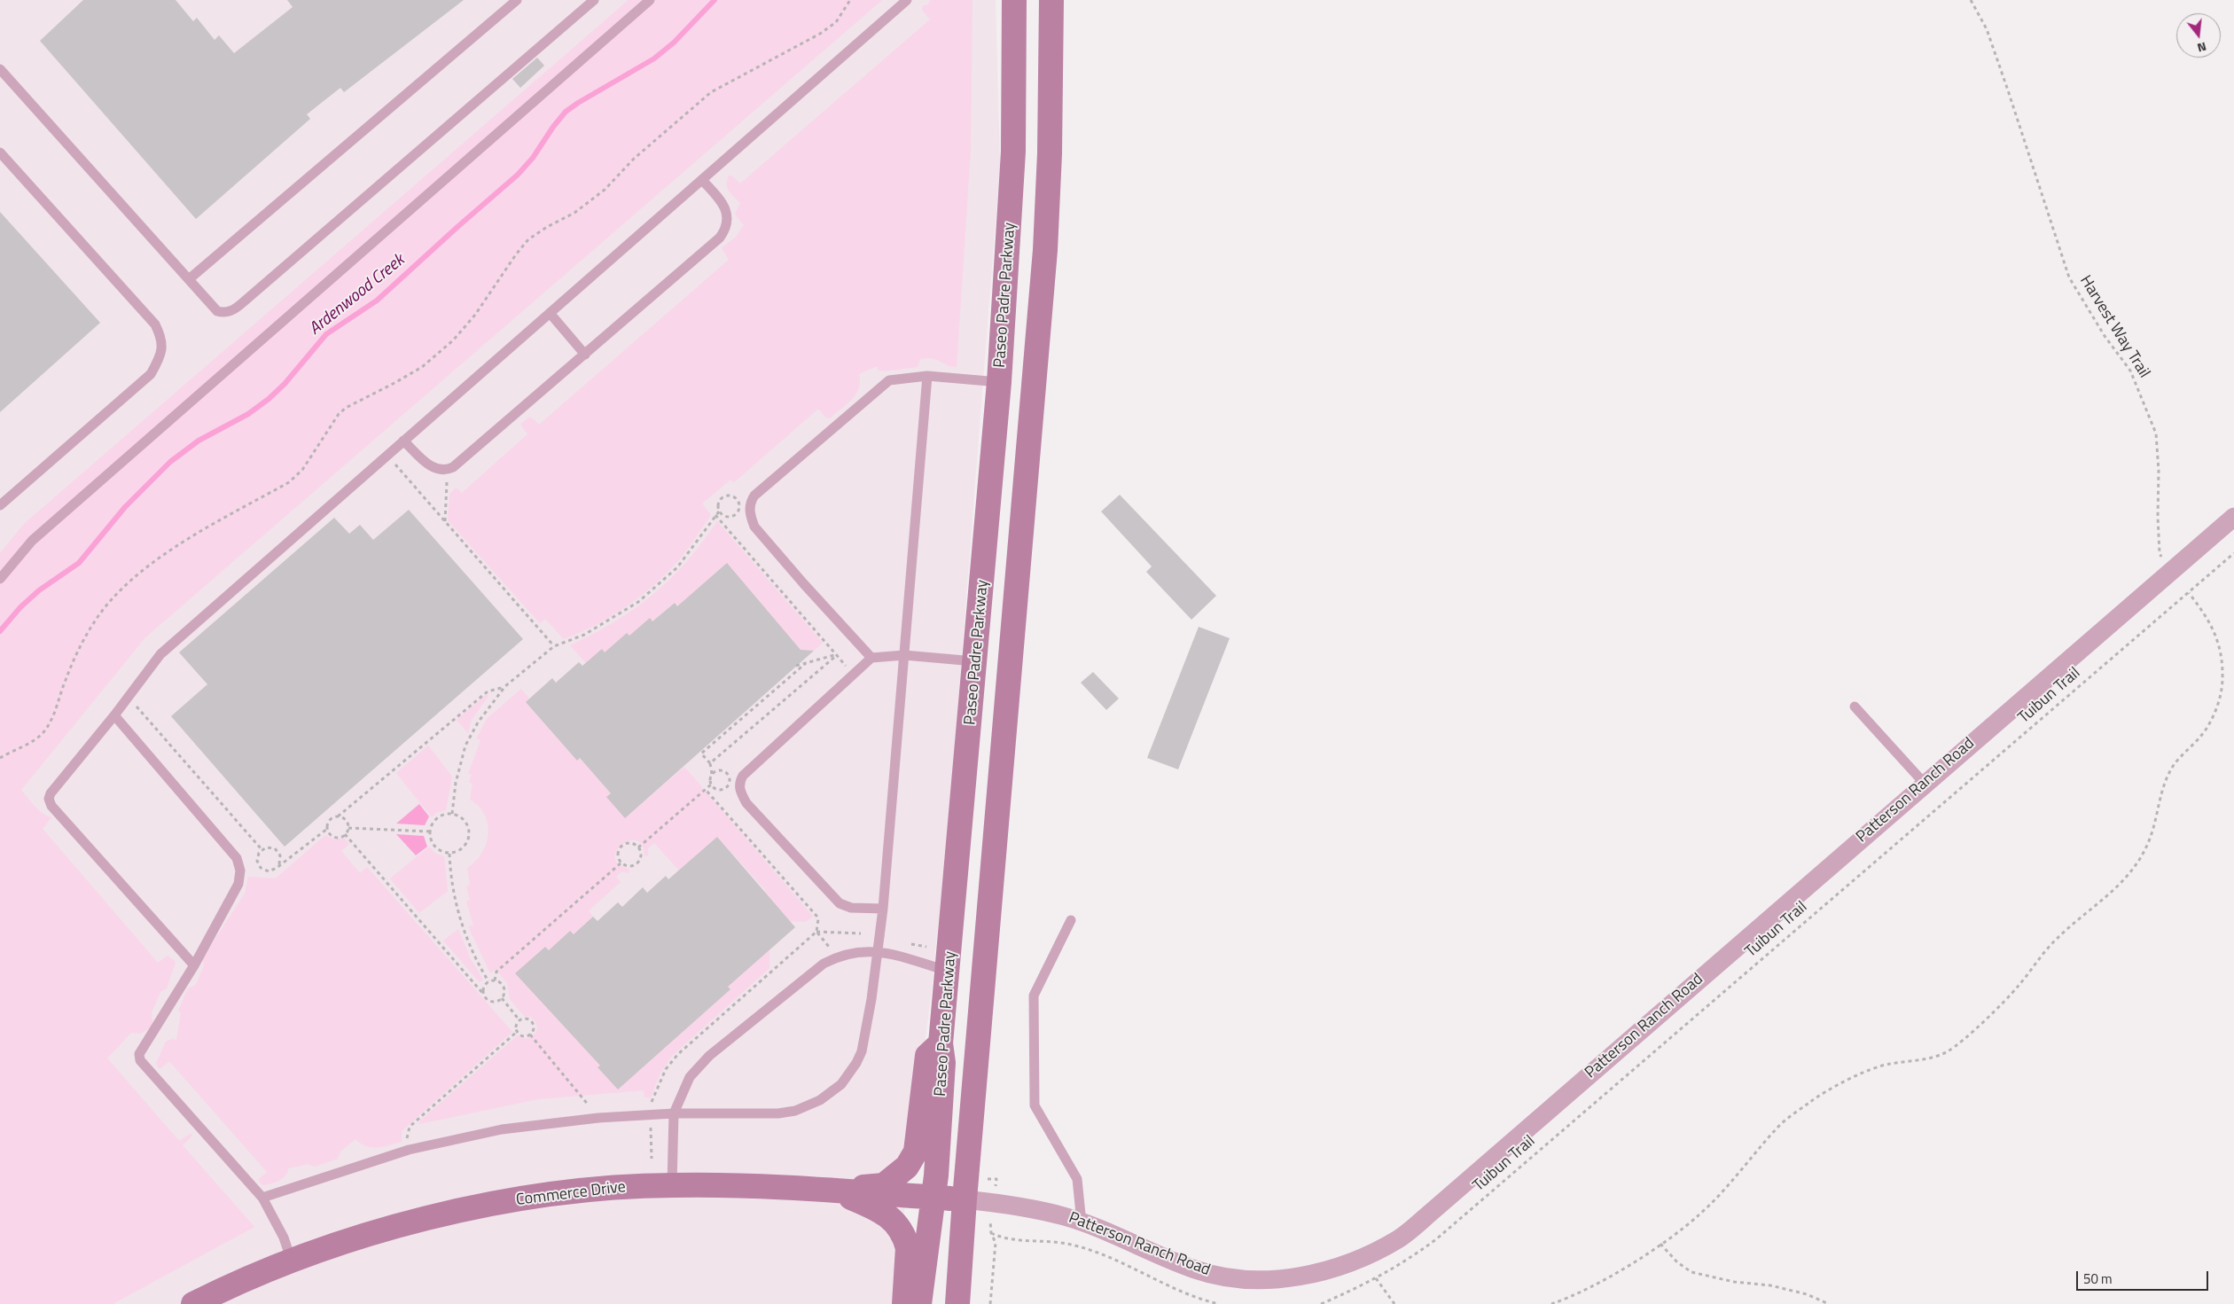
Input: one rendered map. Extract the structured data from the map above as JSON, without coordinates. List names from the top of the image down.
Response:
{
  "streets": {
    "main road": ["Paseo Padre Parkway", "Commerce Drive"],
    "street": ["Patterson Ranch Road"],
    "path": ["Harvest Way Trail", "Tuibun Trail"]
  },
  "crossings": [
    ["Paseo Padre Parkway", "Commerce Drive"],
    ["Harvest Way Trail", "Patterson Ranch Road"],
    ["Patterson Ranch Road", "Commerce Drive"]
  ],
  "water": ["Ardenwood Creek"],
  "scale_bar": "50 m",
  "north": "bottom"
}
